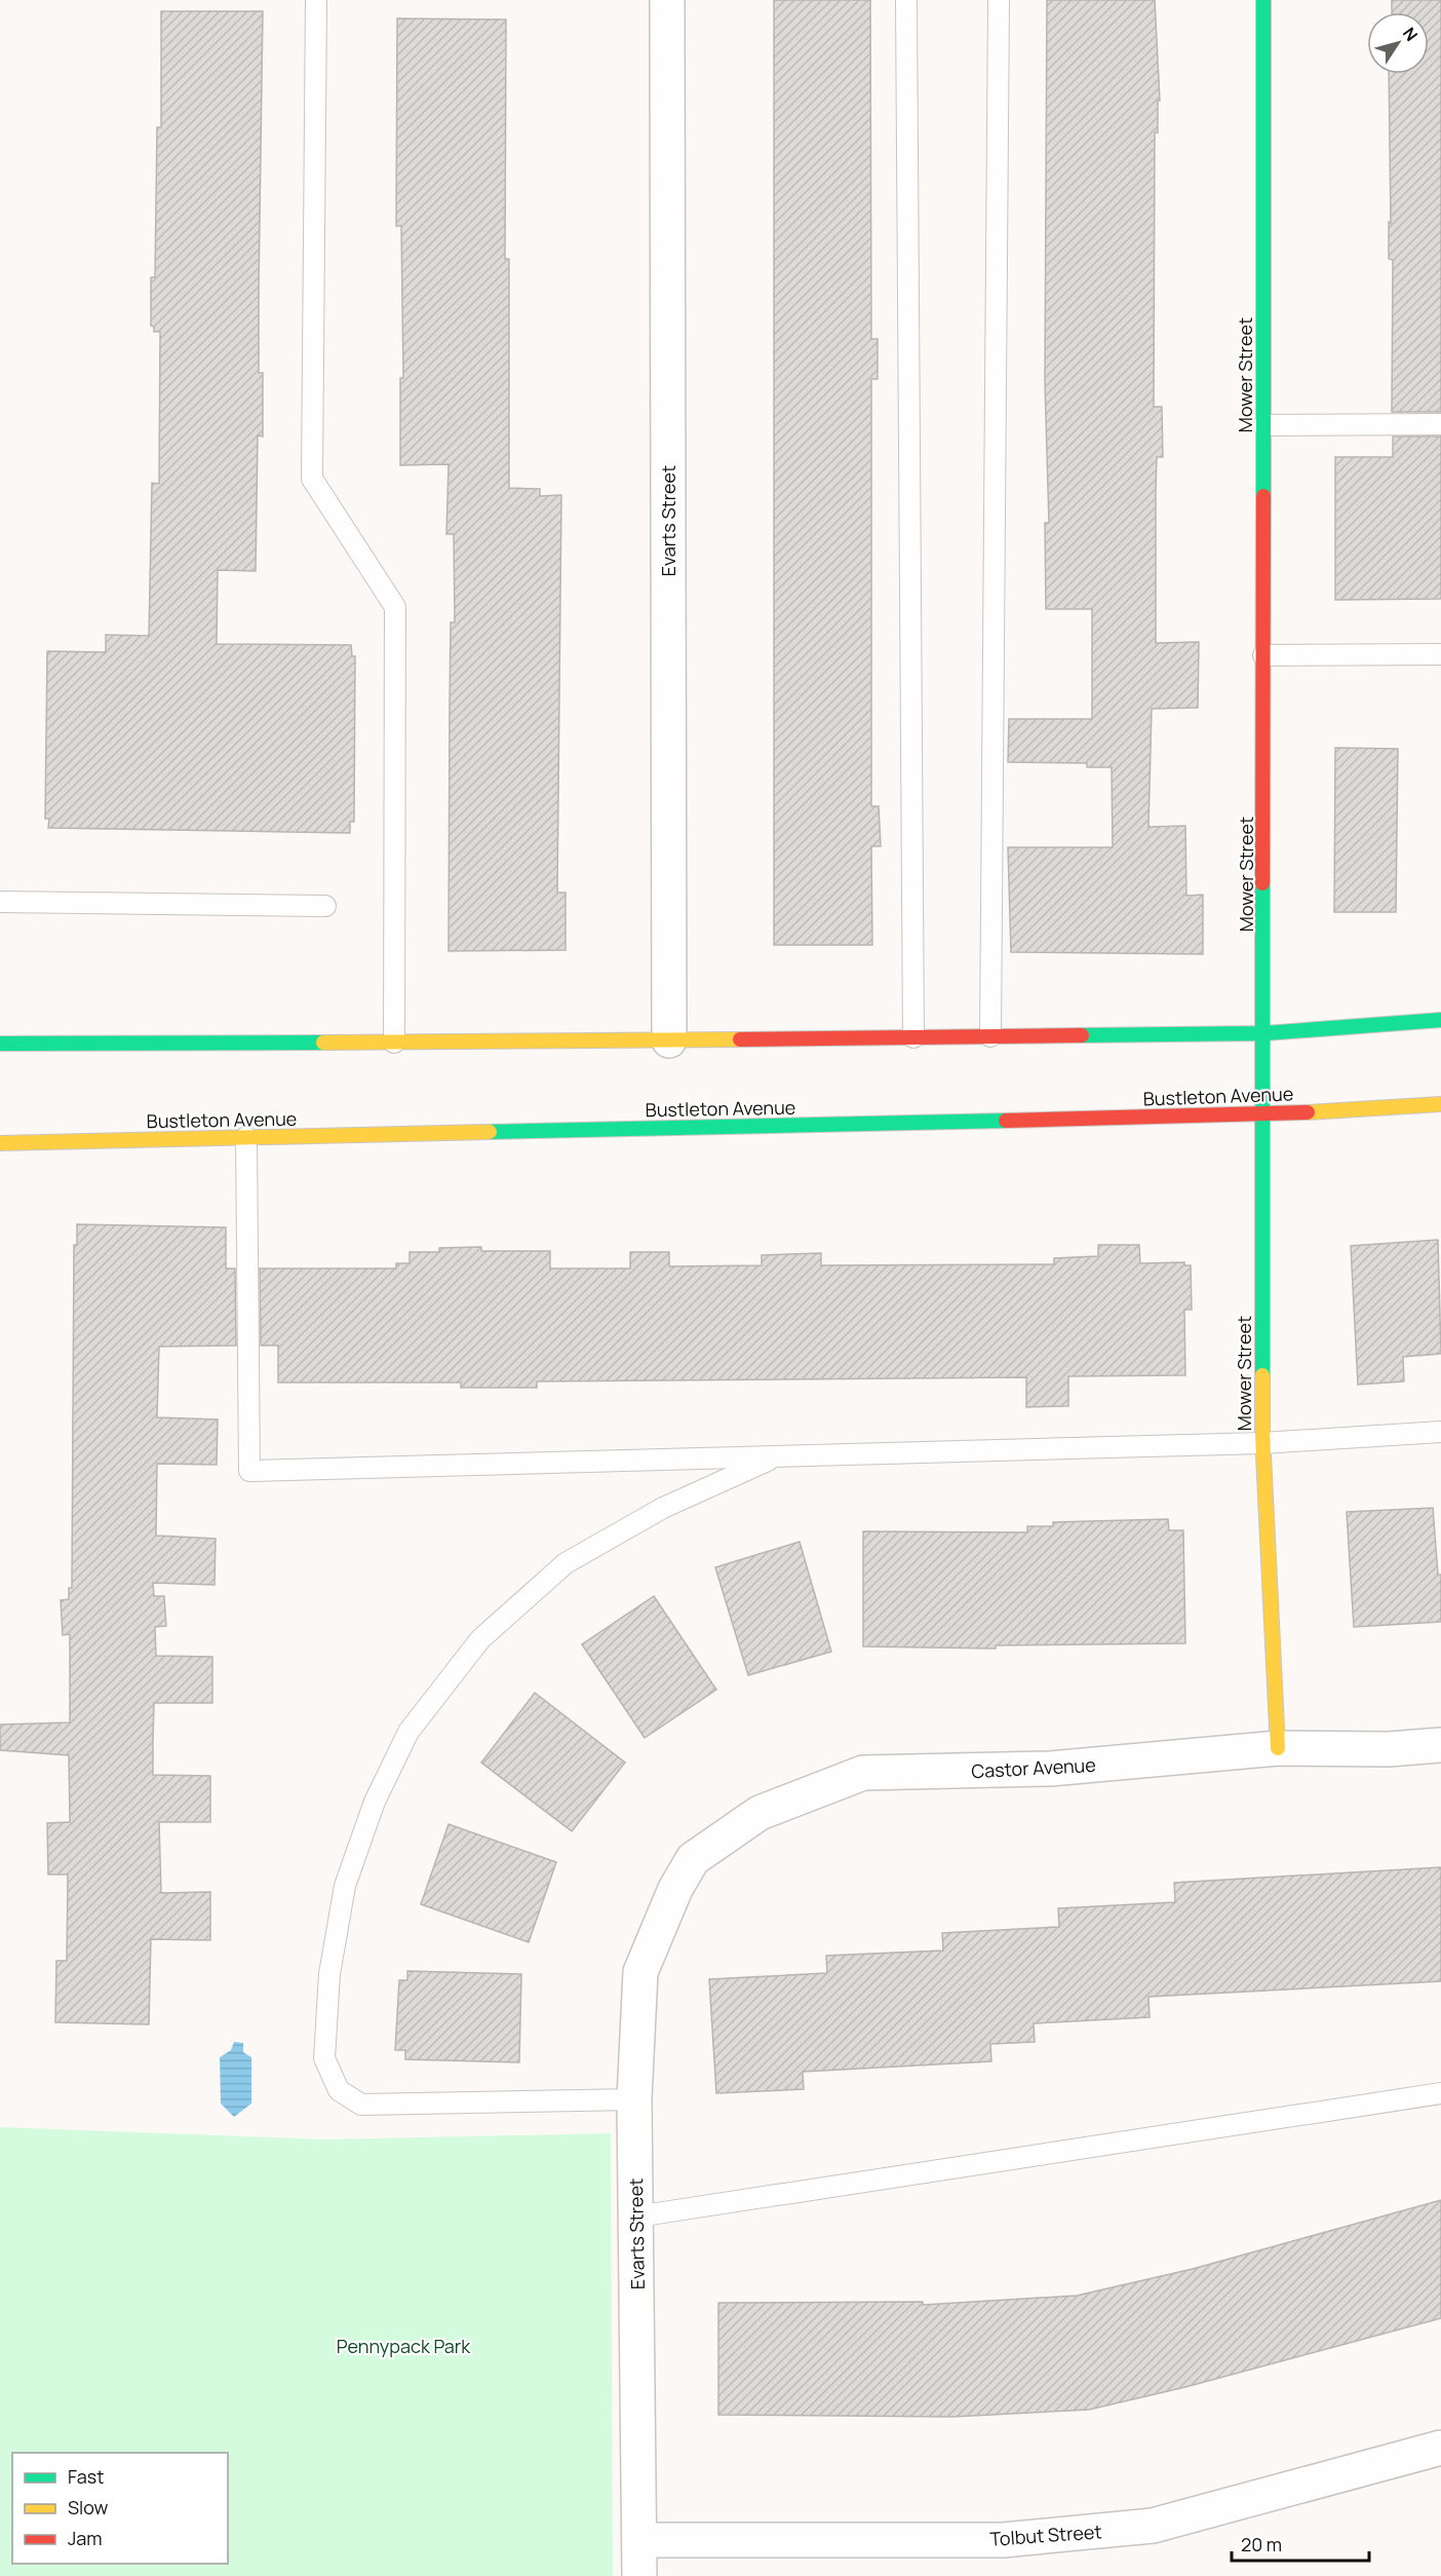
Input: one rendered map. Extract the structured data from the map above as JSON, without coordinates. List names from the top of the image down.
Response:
{
  "streets": {
    "main road": ["Mower Street", "Bustleton Avenue"],
    "street": ["Evarts Street", "Castor Avenue", "Tolbut Street"]
  },
  "crossings": [
    ["Mower Street", "Bustleton Avenue"],
    ["Mower Street", "Castor Avenue"],
    ["Evarts Street", "Castor Avenue"],
    ["Evarts Street", "Tolbut Street"]
  ],
  "parks": ["Pennypack Park"],
  "legend": ["Fast", "Slow", "Jam"],
  "scale_bar": "20 m",
  "north": "top right"
}
